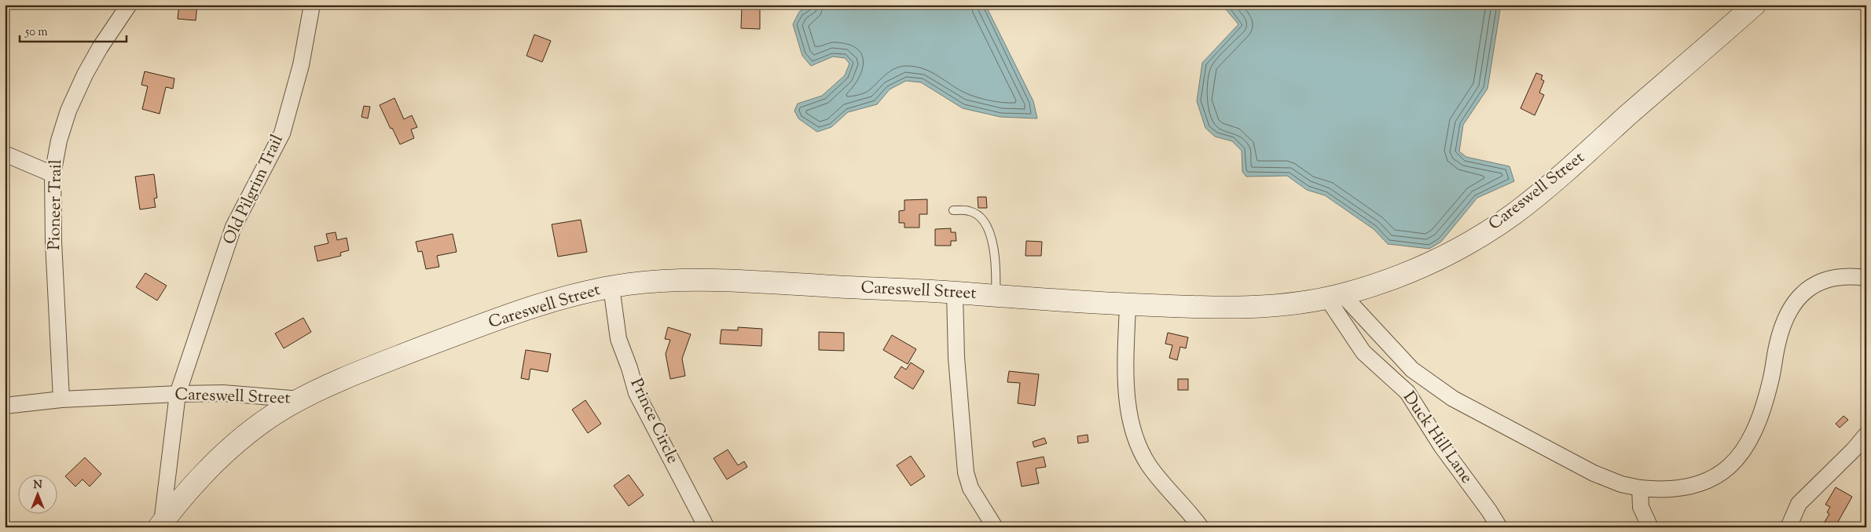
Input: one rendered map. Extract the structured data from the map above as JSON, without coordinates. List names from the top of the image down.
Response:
{
  "streets": {
    "main road": ["Careswell Street"],
    "street": [
      "Old Pilgrim Trail",
      "Pioneer Trail",
      "Prince Circle",
      "Duck Hill Lane"
    ]
  },
  "crossings": [
    ["Old Pilgrim Trail", "Careswell Street"],
    ["Careswell Street", "Pioneer Trail"],
    ["Careswell Street", "Prince Circle"],
    ["Careswell Street", "Duck Hill Lane"]
  ],
  "scale_bar": "50 m",
  "north": "top"
}
